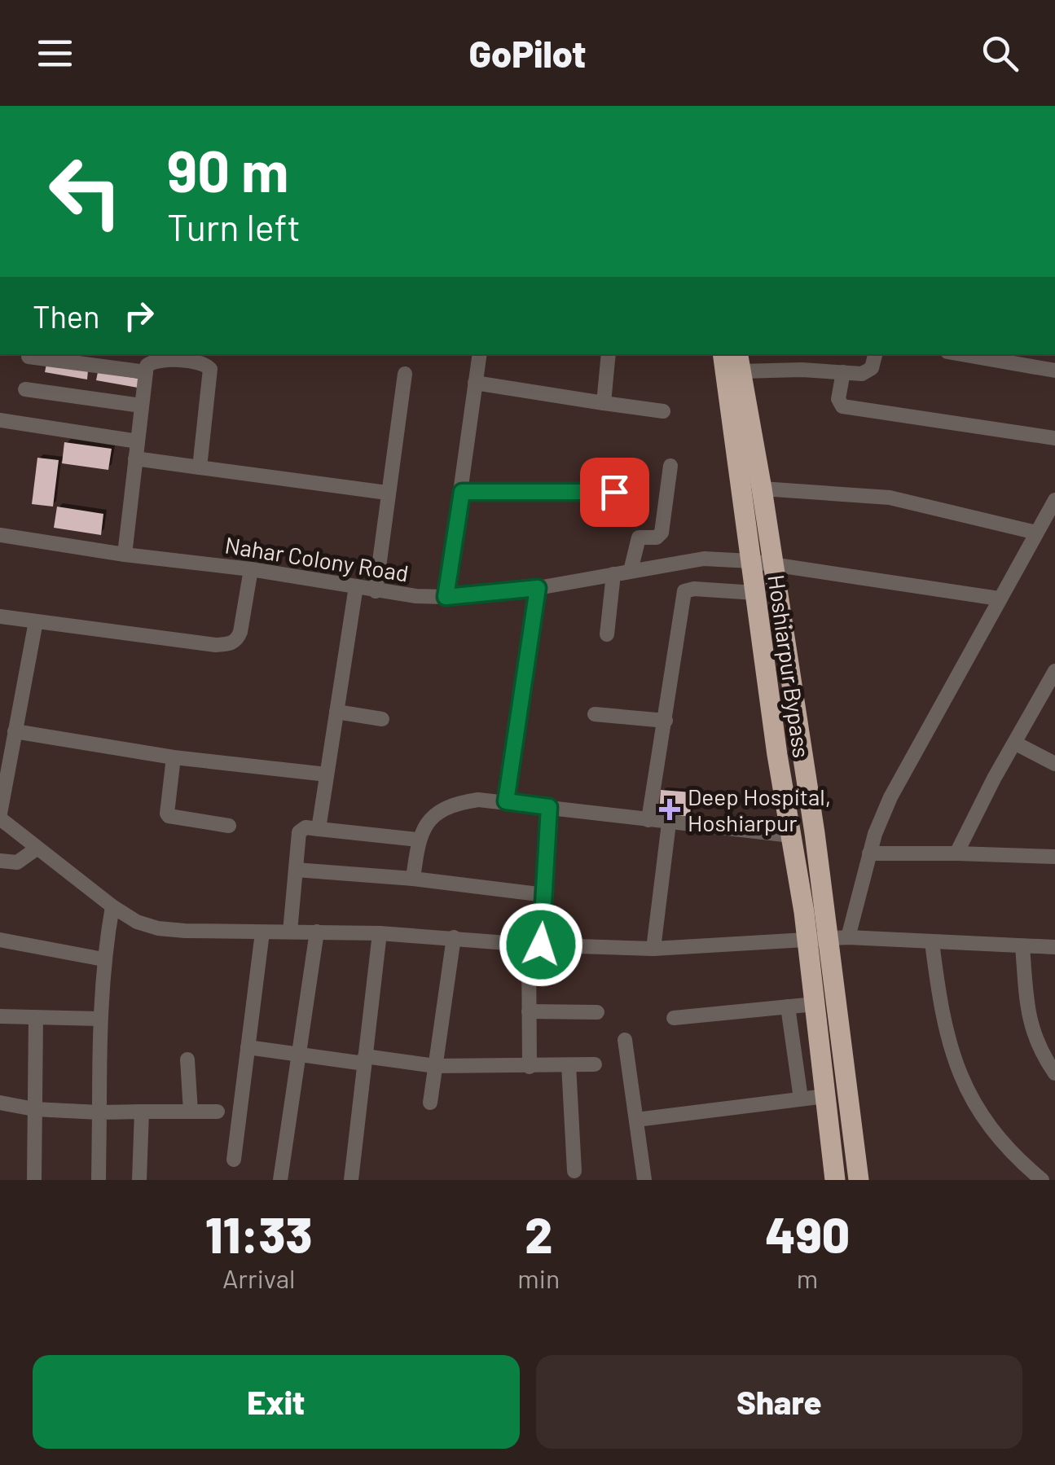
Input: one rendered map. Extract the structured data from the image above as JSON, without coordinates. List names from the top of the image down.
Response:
{
  "streets": {
    "highway": ["Hoshiarpur Bypass"],
    "street": ["Nahar Colony Road"]
  },
  "crossings": [
    ["Nahar Colony Road", "Hoshiarpur Bypass"]
  ],
  "places": {
    "health": ["Deep Hospital, Hoshiarpur"]
  },
  "page": {
    "header": "GoPilot",
    "turn": ["90 m", "Turn left"],
    "then": "Then",
    "eta": [
      "11:33",
      "Arrival",
      "2",
      "min",
      "490",
      "m"
    ],
    "buttons": ["Exit", "Share"]
  }
}
